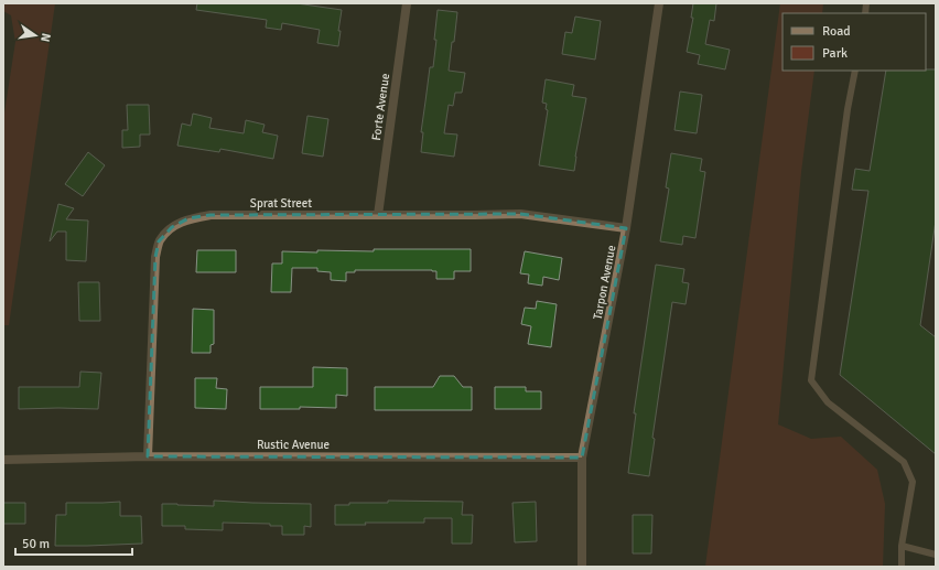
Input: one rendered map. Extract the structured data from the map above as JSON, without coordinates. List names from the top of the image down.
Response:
{
  "streets": {
    "street": [
      "Forte Avenue",
      "Sprat Street",
      "Tarpon Avenue",
      "Rustic Avenue"
    ]
  },
  "crossings": [
    ["Forte Avenue", "Sprat Street"],
    ["Sprat Street", "Tarpon Avenue"],
    ["Sprat Street", "Rustic Avenue"],
    ["Tarpon Avenue", "Rustic Avenue"]
  ],
  "legend": ["Road", "Park"],
  "scale_bar": "50 m",
  "north": "right"
}
